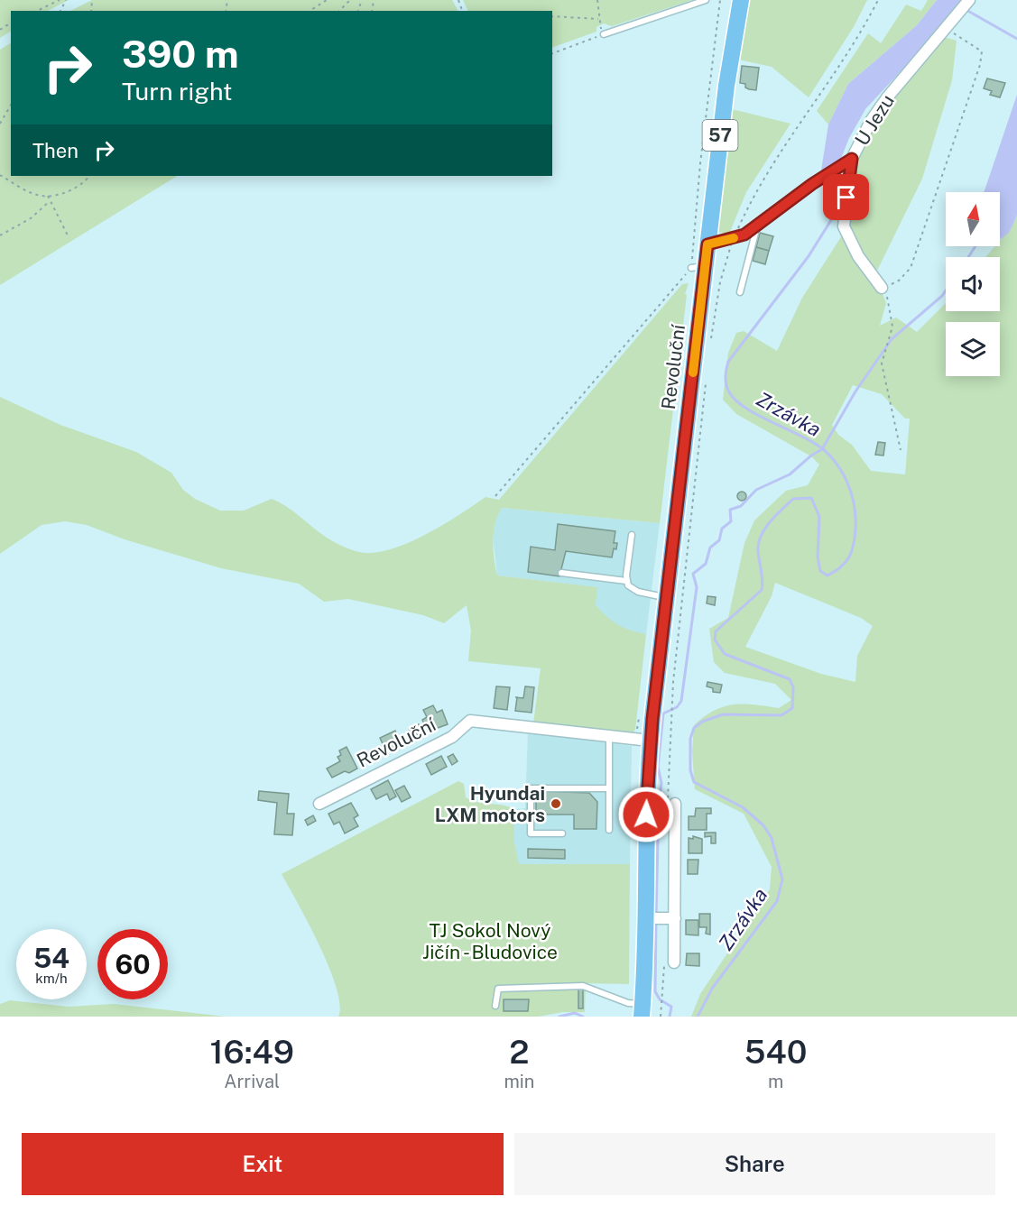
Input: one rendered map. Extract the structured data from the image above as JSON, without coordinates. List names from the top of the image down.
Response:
{
  "streets": {
    "main road": ["57", "Revoluční"],
    "street": ["U Jezu"]
  },
  "water": ["Zrzávka"],
  "parks": ["TJ Sokol Nový Jičín - Bludovice"],
  "places": ["Hyundai LXM motors"],
  "north": "top",
  "page": {
    "turn": ["390 m", "Turn right"],
    "then": "Then",
    "speed": "54 km/h",
    "limit": "60",
    "eta": [
      "16:49",
      "Arrival",
      "2",
      "min",
      "540",
      "m"
    ],
    "buttons": ["Exit", "Share"]
  }
}
